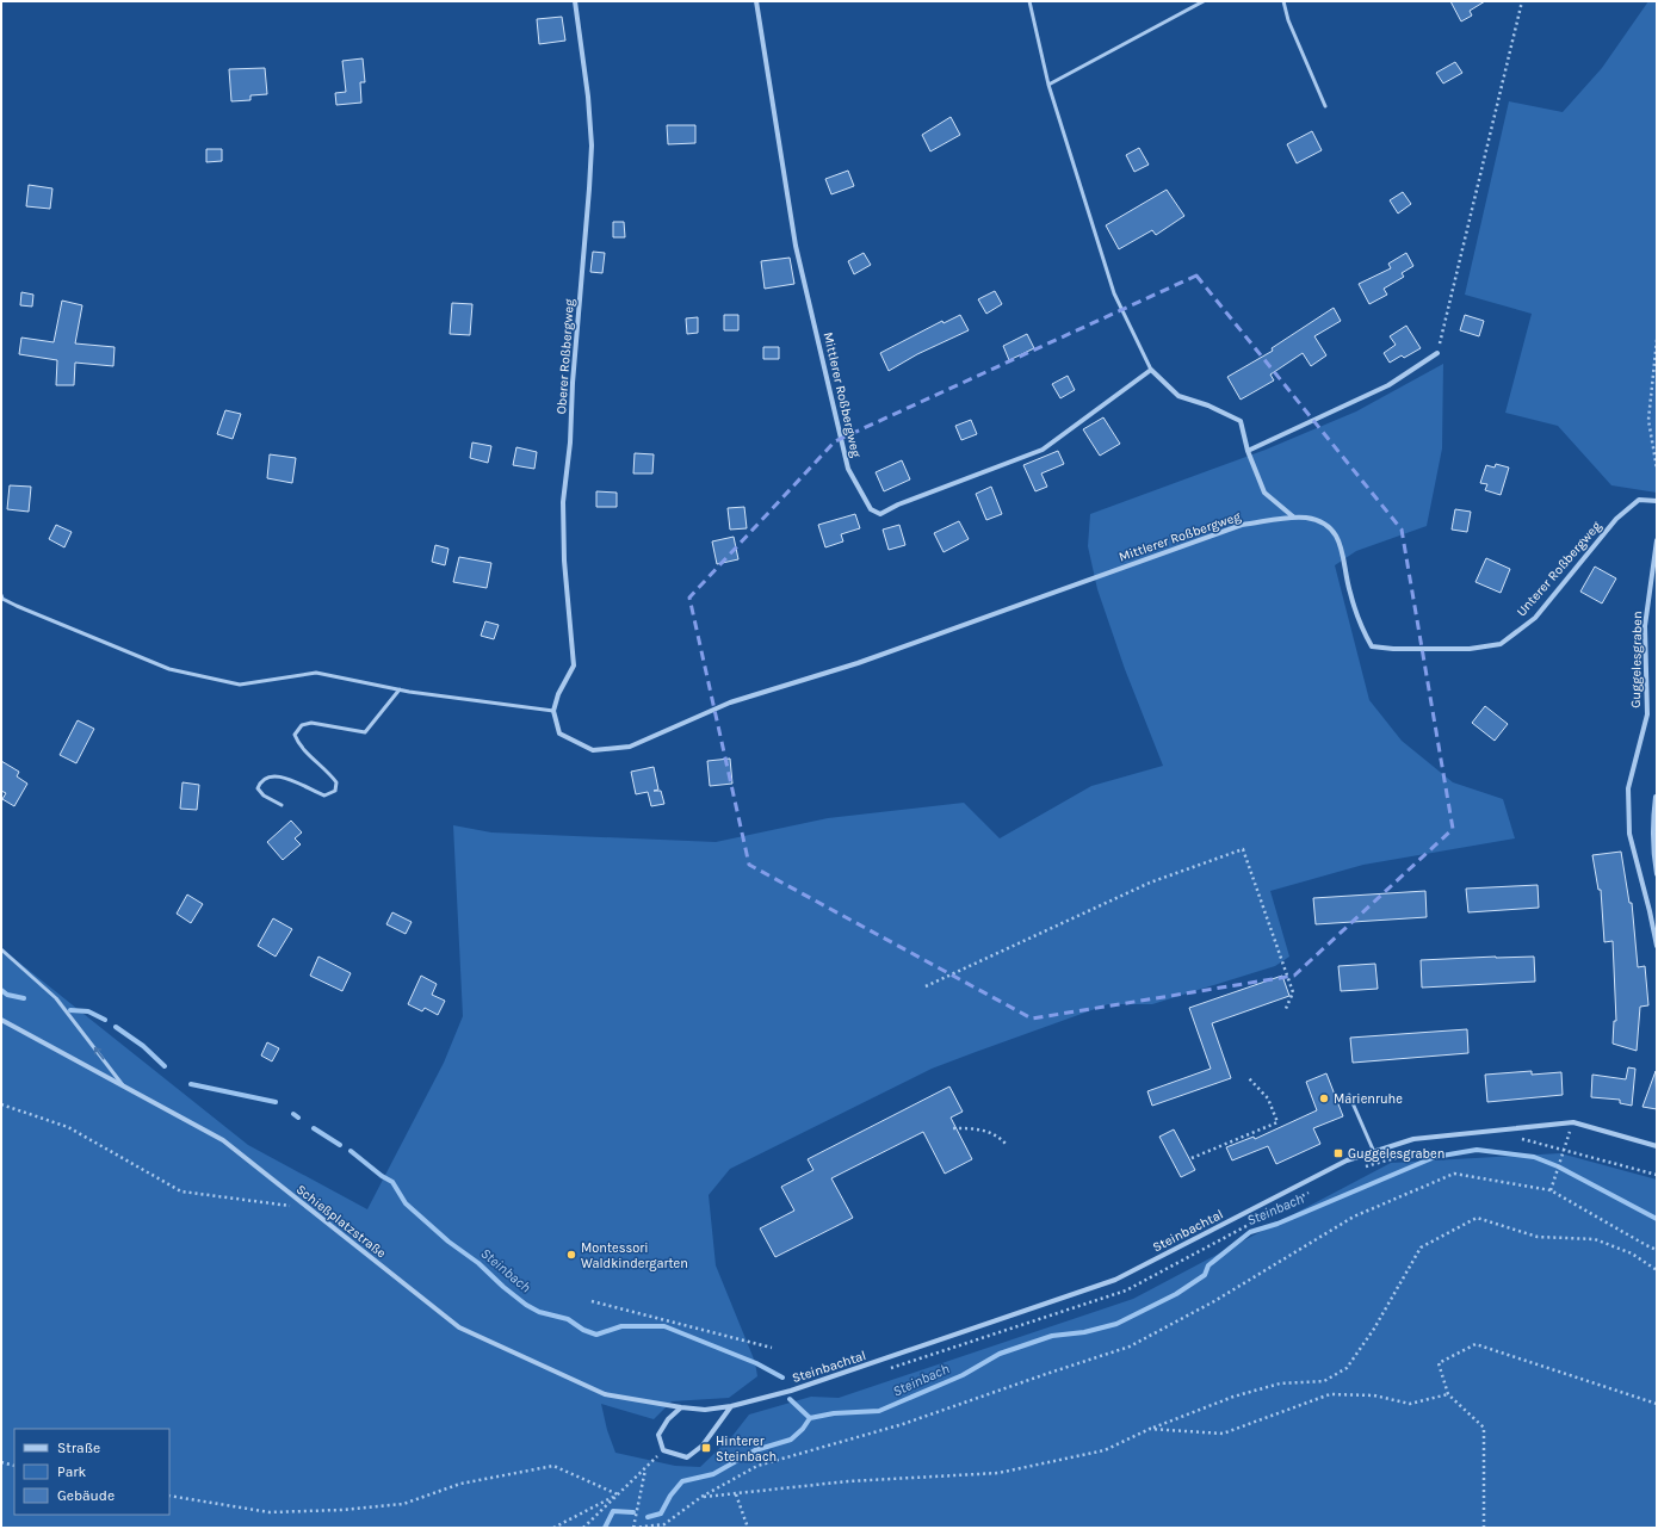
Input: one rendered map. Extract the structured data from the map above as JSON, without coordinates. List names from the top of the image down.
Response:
{
  "streets": {
    "street": [
      "Oberer Roßbergweg",
      "Mittlerer Roßbergweg",
      "Unterer Roßbergweg",
      "Guggelesgraben",
      "Schießplatzstraße",
      "Steinbachtal"
    ]
  },
  "crossings": [
    ["Oberer Roßbergweg", "Mittlerer Roßbergweg"],
    ["Mittlerer Roßbergweg", "Unterer Roßbergweg"],
    ["Schießplatzstraße", "Steinbachtal"]
  ],
  "water": ["Steinbach"],
  "places": {
    "other": ["Marienruhe", "Montessori Waldkindergarten"],
    "transit": ["Guggelesgraben", "Hinterer Steinbach"]
  },
  "legend": ["Straße", "Park", "Gebäude"]
}
